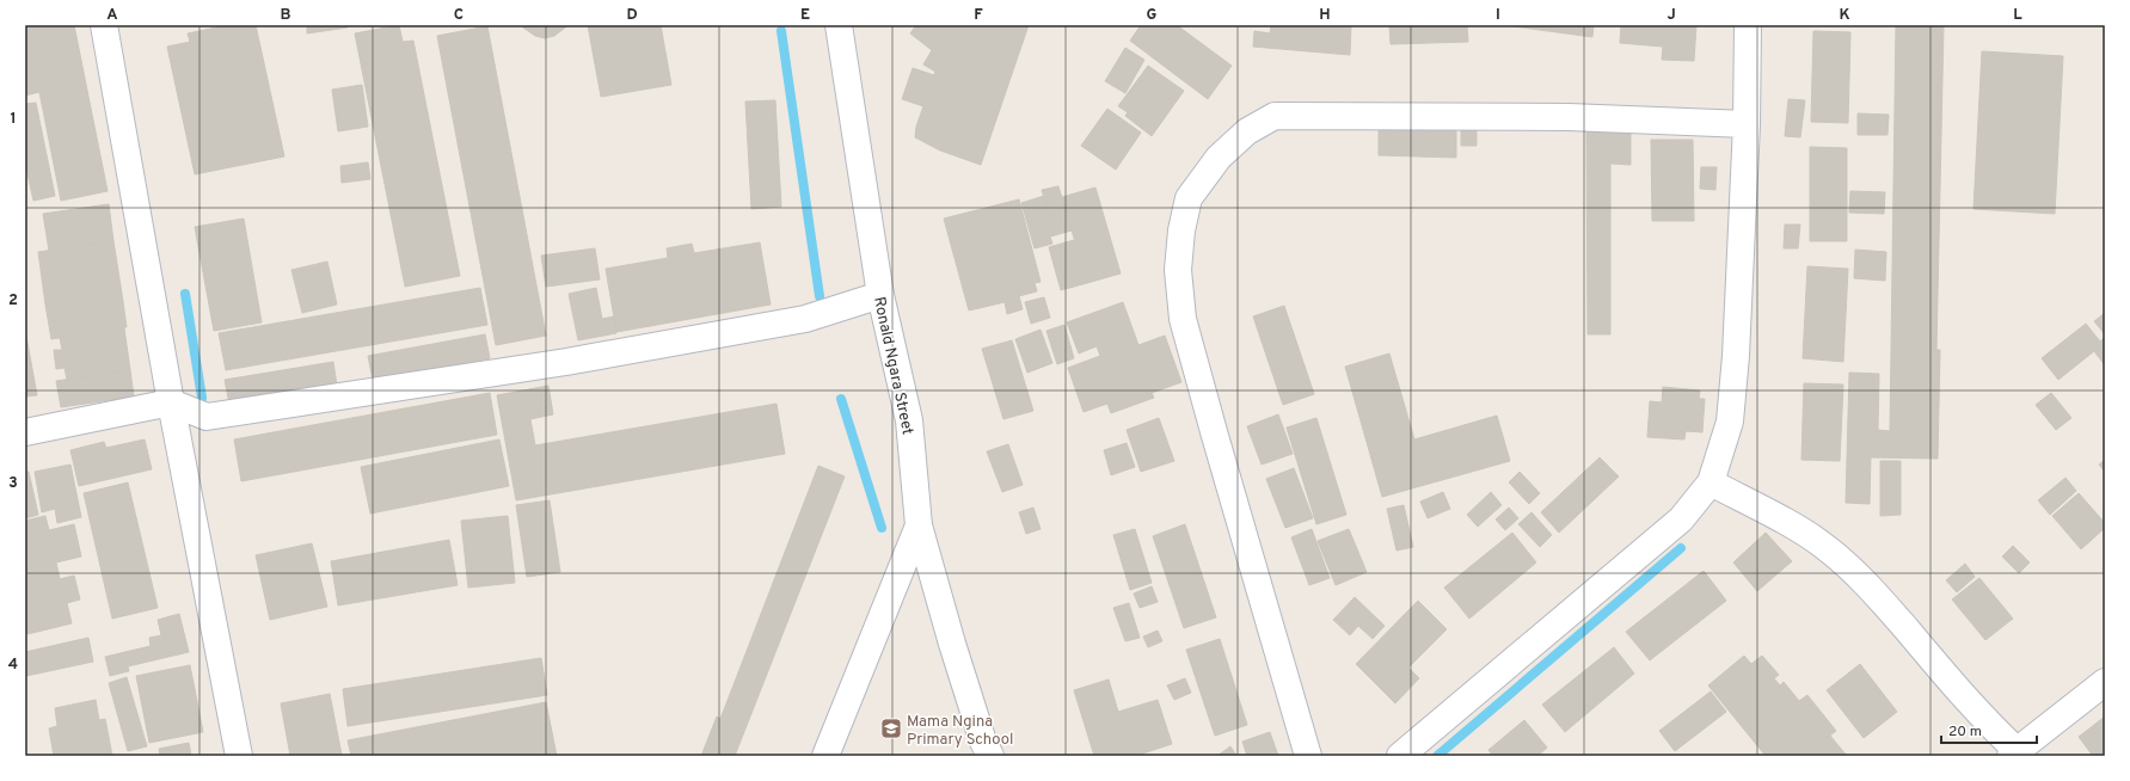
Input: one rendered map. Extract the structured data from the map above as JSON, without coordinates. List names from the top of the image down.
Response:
{
  "streets": {
    "street": ["Ronald Ngara Street"]
  },
  "places": {
    "school or university": ["Mama Ngina Primary School"]
  },
  "scale_bar": "20 m",
  "grid": {
    "columns": [
      "A",
      "B",
      "C",
      "D",
      "E",
      "F",
      "G",
      "H",
      "I",
      "J",
      "K",
      "L"
    ],
    "rows": [
      "1",
      "2",
      "3",
      "4"
    ]
  }
}
